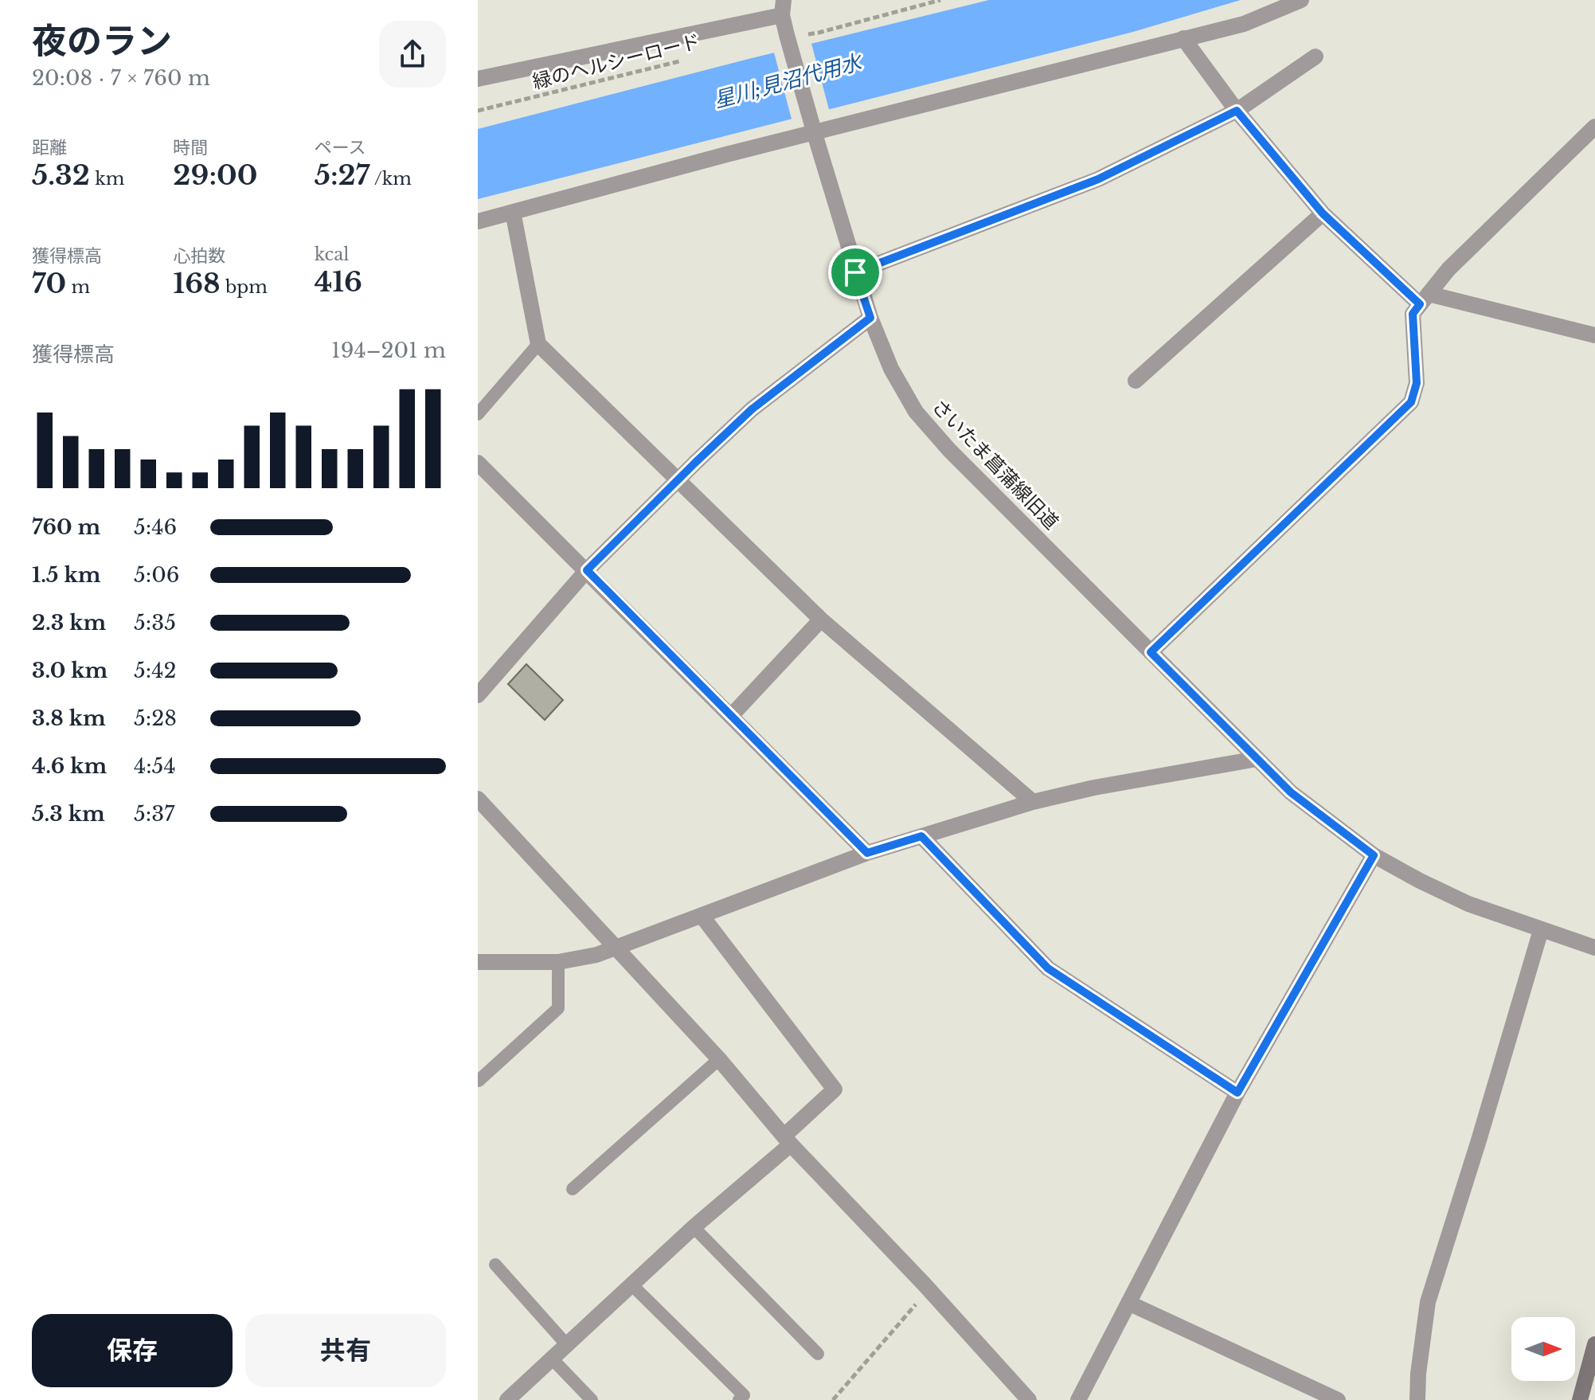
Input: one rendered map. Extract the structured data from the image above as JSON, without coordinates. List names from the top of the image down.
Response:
{
  "streets": {
    "street": ["さいたま菖蒲線旧道"],
    "path": ["緑のヘルシーロード"]
  },
  "water": ["星川;見沼代用水"],
  "north": "right",
  "page": {
    "heading": ["夜のラン", "20:08 · 7 × 760 m"],
    "stats": [
      ["距離", "5.32 km"],
      ["時間", "29:00"],
      ["ペース", "5:27 /km"],
      ["獲得標高", "70 m"],
      ["心拍数", "168 bpm"],
      ["kcal", "416"]
    ],
    "chart": ["獲得標高", "194–201 m"],
    "list": [
      {
        "name": "760 m",
        "note": "5:46"
      },
      {
        "name": "1.5 km",
        "note": "5:06"
      },
      {
        "name": "2.3 km",
        "note": "5:35"
      },
      {
        "name": "3.0 km",
        "note": "5:42"
      },
      {
        "name": "3.8 km",
        "note": "5:28"
      },
      {
        "name": "4.6 km",
        "note": "4:54"
      },
      {
        "name": "5.3 km",
        "note": "5:37"
      }
    ],
    "buttons": ["保存", "共有"]
  }
}
